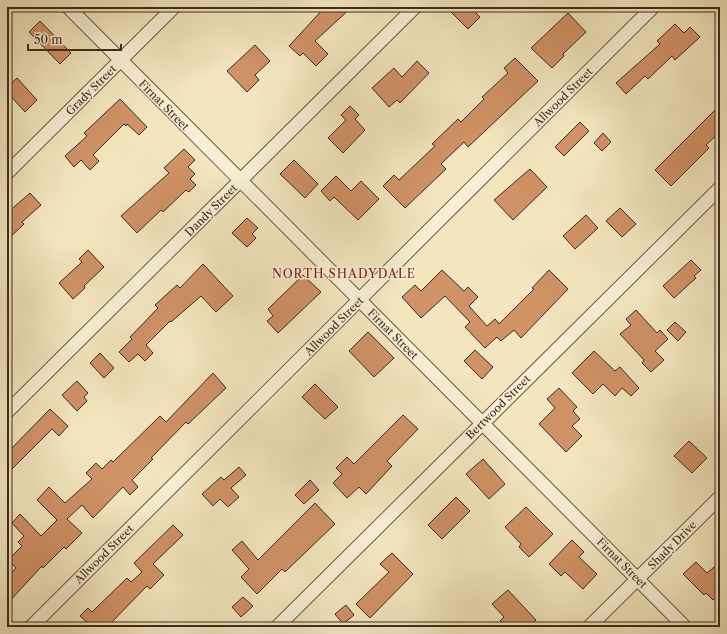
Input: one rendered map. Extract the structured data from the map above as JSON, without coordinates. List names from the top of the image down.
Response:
{
  "streets": {
    "street": [
      "Grady Street",
      "Allwood Street",
      "Firnat Street",
      "Dandy Street",
      "Bertwood Street",
      "Shady Drive"
    ]
  },
  "crossings": [
    ["Grady Street", "Firnat Street"],
    ["Allwood Street", "Firnat Street"],
    ["Firnat Street", "Dandy Street"],
    ["Firnat Street", "Bertwood Street"],
    ["Firnat Street", "Shady Drive"]
  ],
  "districts": ["NORTH SHADYDALE"],
  "scale_bar": "50 m"
}
